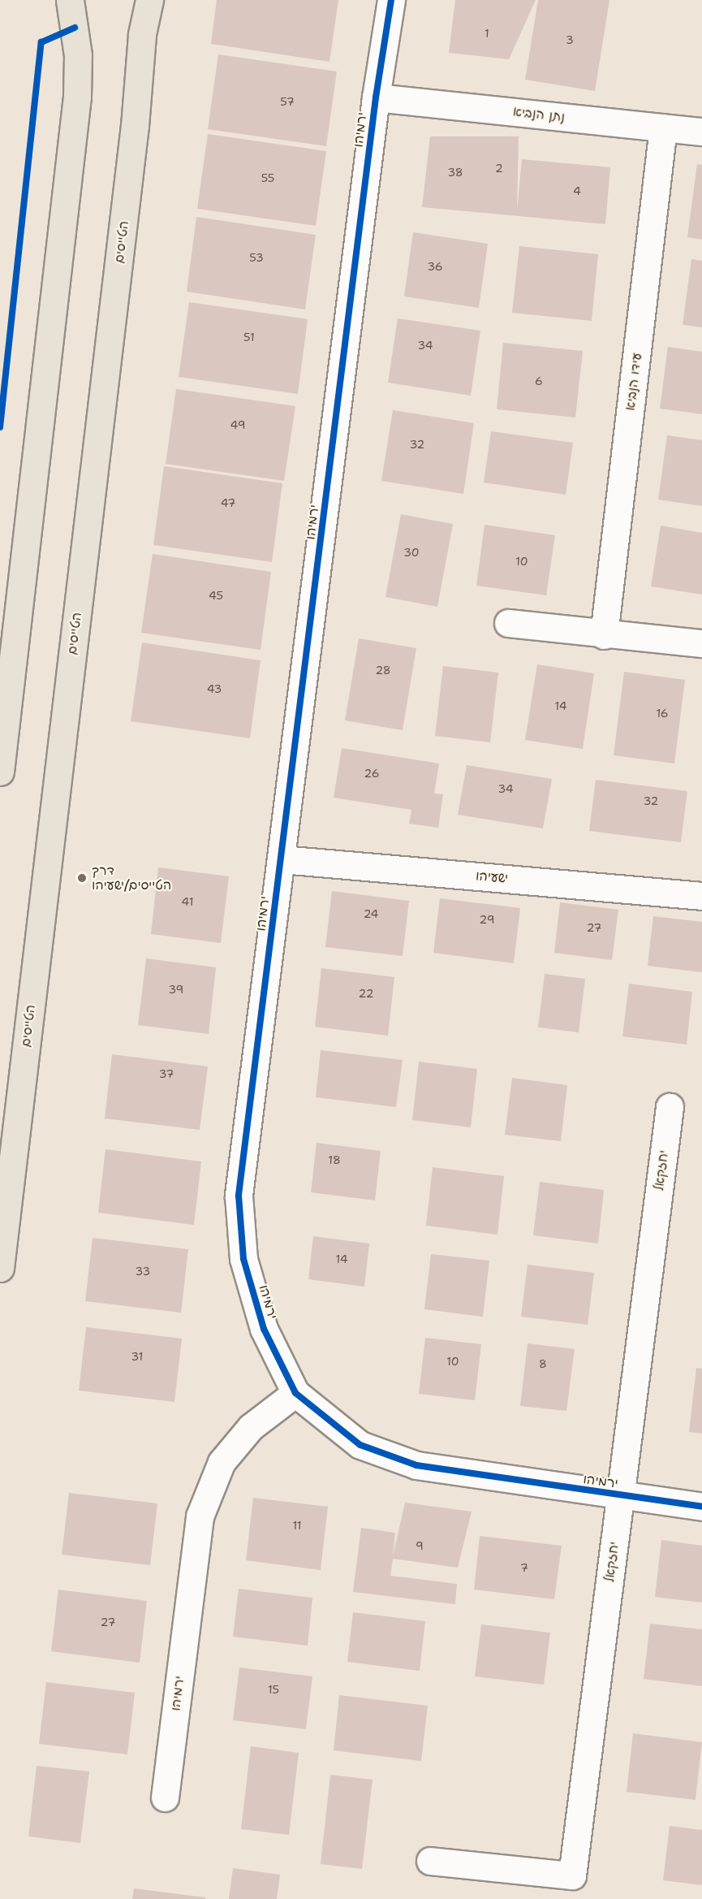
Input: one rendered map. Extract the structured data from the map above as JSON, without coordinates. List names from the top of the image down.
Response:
{
  "streets": {
    "main road": ["הטייסים"],
    "street": [
      "נתן הנביא",
      "ירמיהו",
      "עידו הנביא",
      "ישעיהו",
      "יחזקאל"
    ]
  },
  "crossings": [
    ["נתן הנביא", "ירמיהו"],
    ["נתן הנביא", "עידו הנביא"],
    ["ירמיהו", "ישעיהו"],
    ["ירמיהו", "יחזקאל"]
  ],
  "places": ["דרך הטייסים/ישעיהו"],
  "house_numbers": [
    "1",
    "3",
    "57",
    "2",
    "38",
    "55",
    "4",
    "53",
    "36",
    "51",
    "34",
    "6",
    "49",
    "32",
    "47",
    "30",
    "10",
    "45",
    "28",
    "43",
    "14",
    "16",
    "26",
    "34",
    "32",
    "41",
    "24",
    "29",
    "27",
    "39",
    "22",
    "37",
    "18",
    "14",
    "33",
    "31",
    "10",
    "8",
    "11",
    "9",
    "7",
    "27",
    "15"
  ]
}
